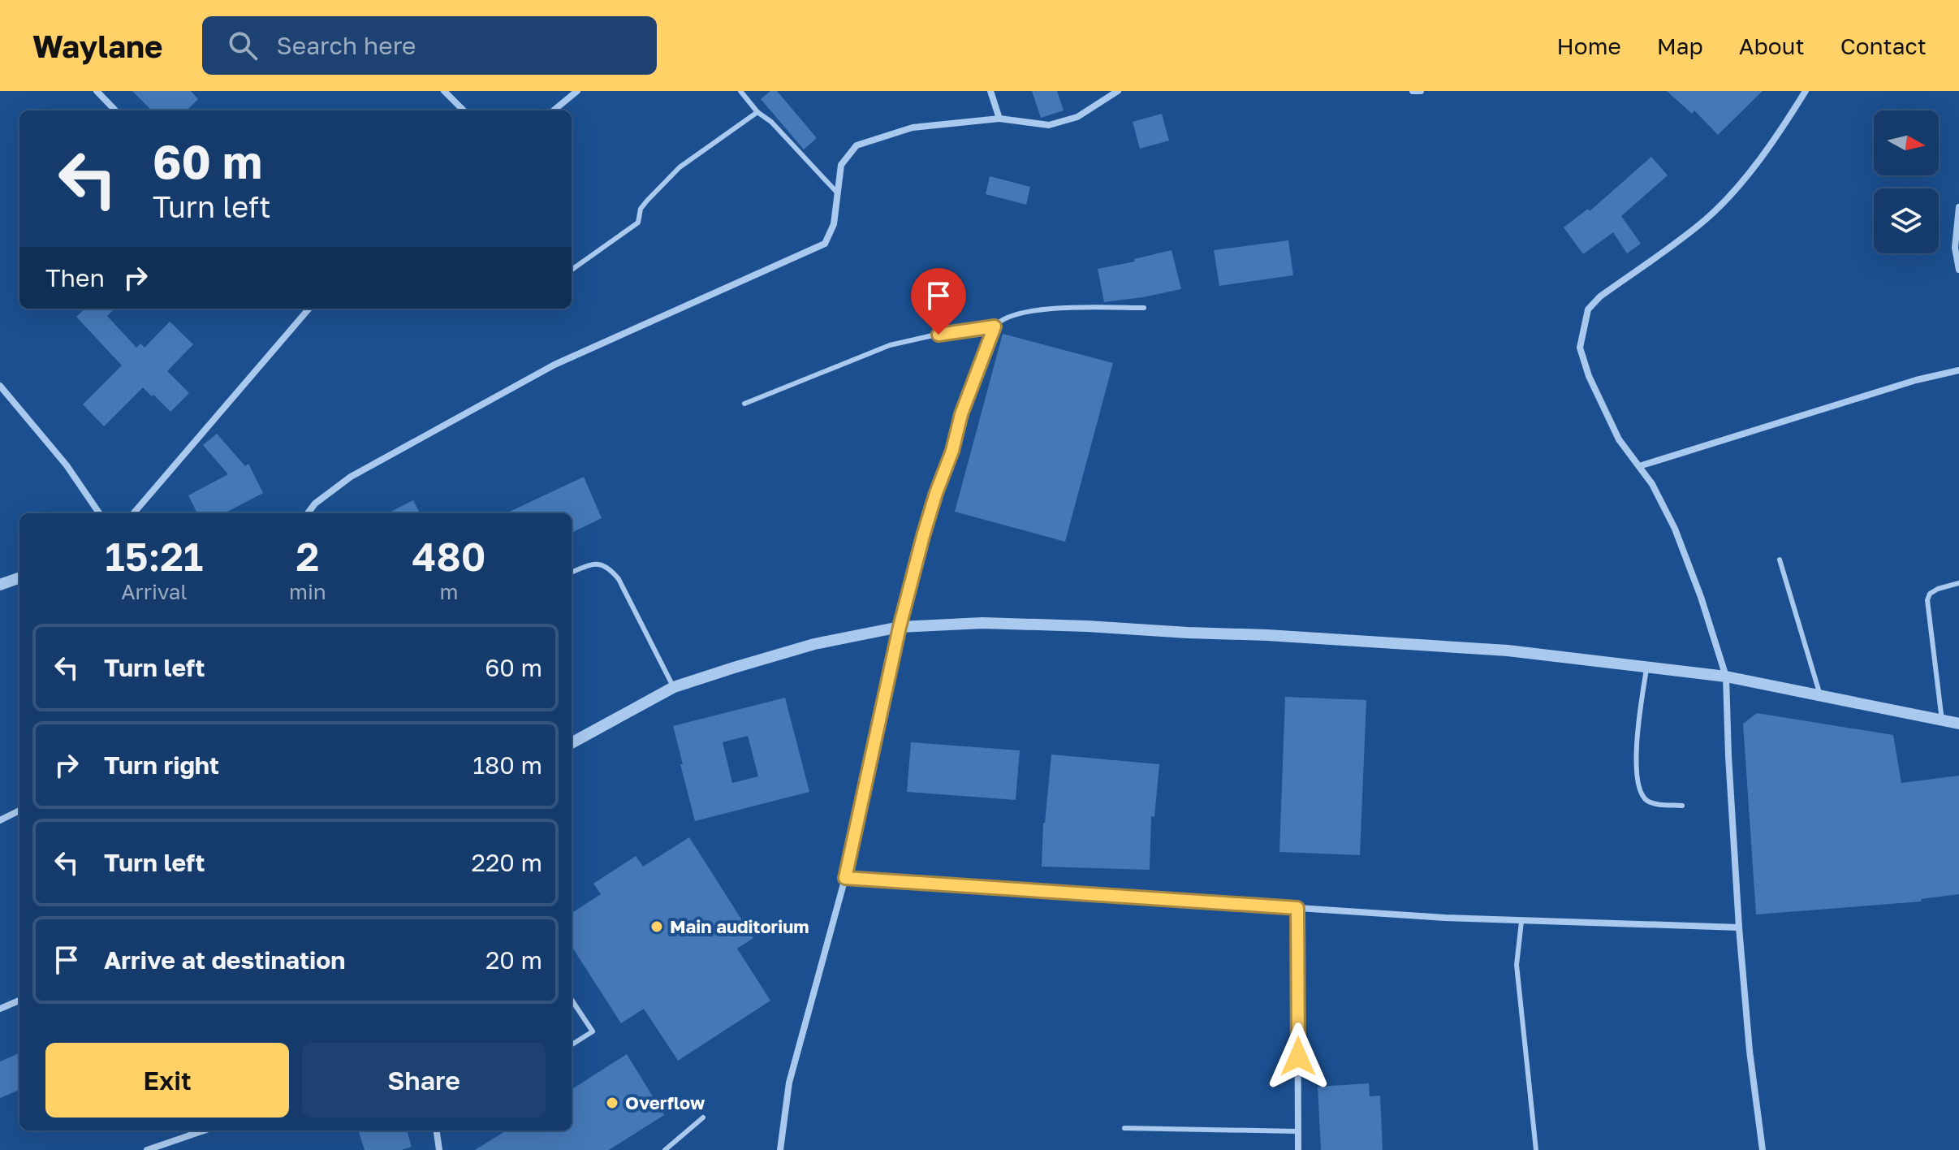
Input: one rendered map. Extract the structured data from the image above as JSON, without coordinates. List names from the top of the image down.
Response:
{
  "places": ["Main auditorium", "Overflow"],
  "north": "right",
  "page": {
    "header": "Waylane",
    "search": "Search here",
    "nav": [
      "Home",
      "Map",
      "About",
      "Contact"
    ],
    "turn": ["60 m", "Turn left"],
    "then": "Then",
    "eta": [
      "15:21",
      "Arrival",
      "2",
      "min",
      "480",
      "m"
    ],
    "list": [
      {
        "name": "Turn left",
        "value": "60 m"
      },
      {
        "name": "Turn right",
        "value": "180 m"
      },
      {
        "name": "Turn left",
        "value": "220 m"
      },
      {
        "name": "Arrive at destination",
        "value": "20 m"
      }
    ],
    "buttons": ["Exit", "Share"]
  }
}
